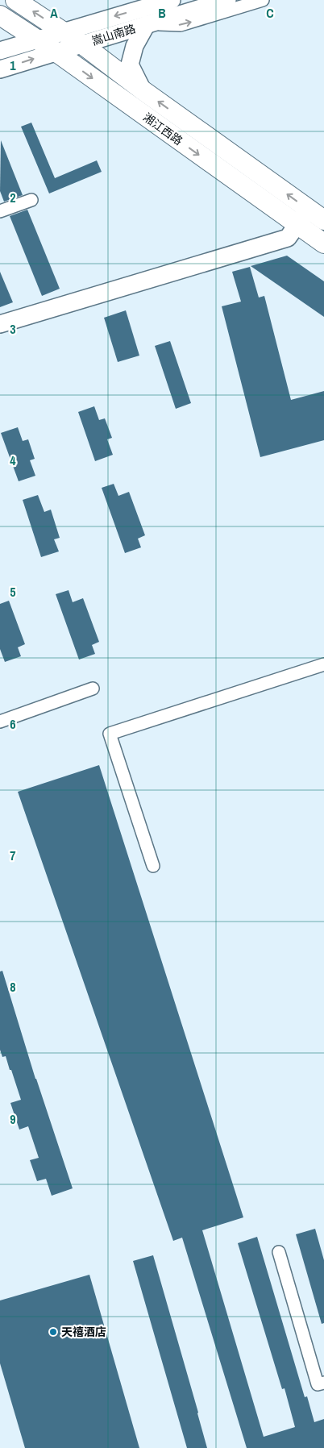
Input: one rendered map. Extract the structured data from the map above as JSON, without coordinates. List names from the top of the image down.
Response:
{
  "streets": {
    "main road": ["嵩山南路", "湘江西路"]
  },
  "crossings": [
    ["嵩山南路", "湘江西路"]
  ],
  "places": ["天禧酒店"],
  "grid": {
    "columns": ["A", "B", "C"],
    "rows": [
      "1",
      "2",
      "3",
      "4",
      "5",
      "6",
      "7",
      "8",
      "9"
    ]
  }
}
